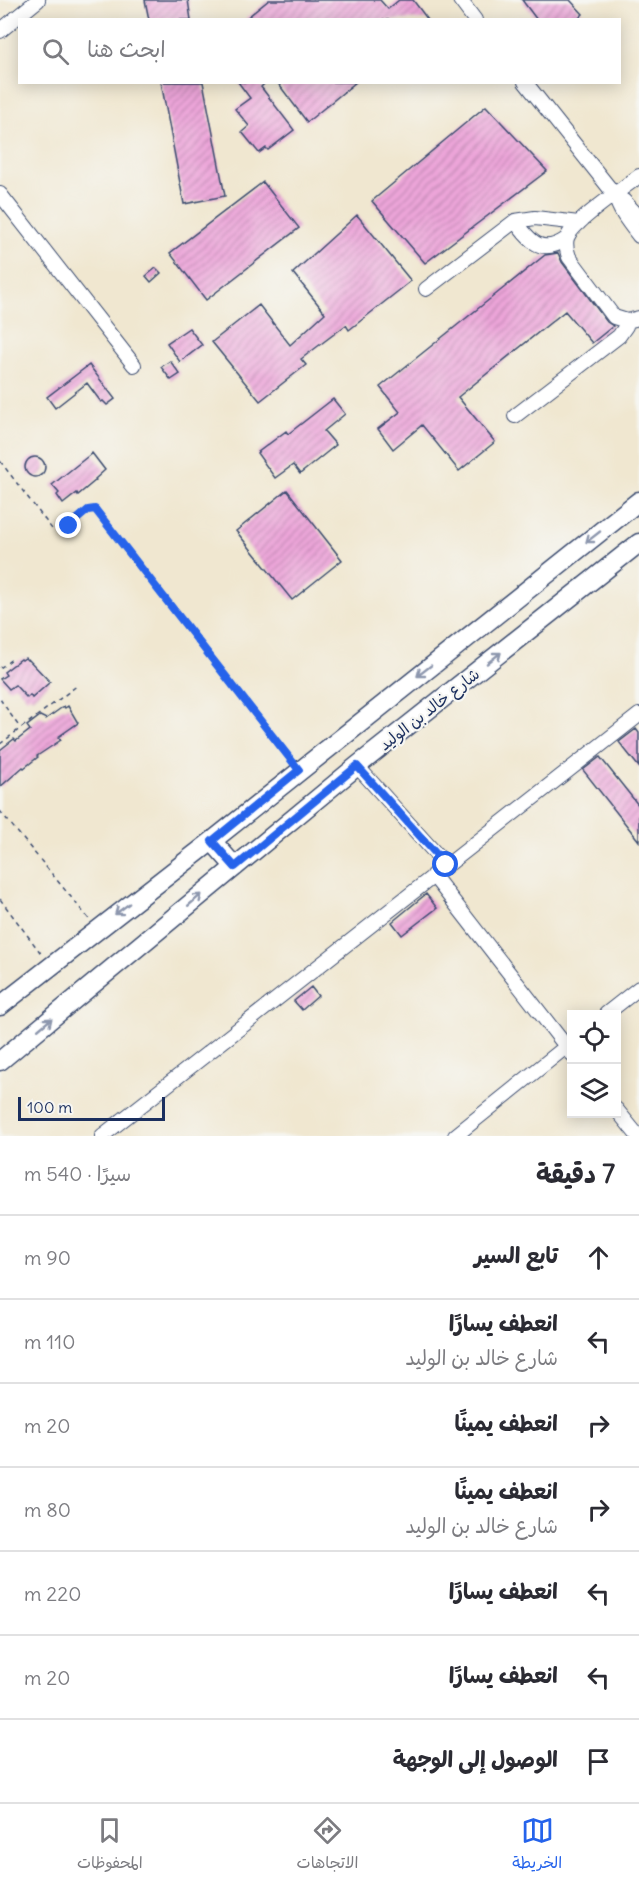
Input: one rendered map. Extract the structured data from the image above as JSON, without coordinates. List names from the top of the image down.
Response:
{
  "streets": {
    "main road": ["شارع خالد بن الوليد"]
  },
  "scale_bar": "100 m",
  "page": {
    "search": "ابحث هنا",
    "scale": "100 m",
    "heading": ["7 دقيقة", "سيرًا · 540 m"],
    "list": [
      ["تابع السير", "90 m"],
      ["انعطف يسارًا", "شارع خالد بن الوليد", "110 m"],
      ["انعطف يمينًا", "20 m"],
      ["انعطف يمينًا", "شارع خالد بن الوليد", "80 m"],
      ["انعطف يسارًا", "220 m"],
      ["انعطف يسارًا", "20 m"],
      "الوصول إلى الوجهة"
    ],
    "nav": ["الخريطة", "الاتجاهات", "المحفوظات"]
  }
}
